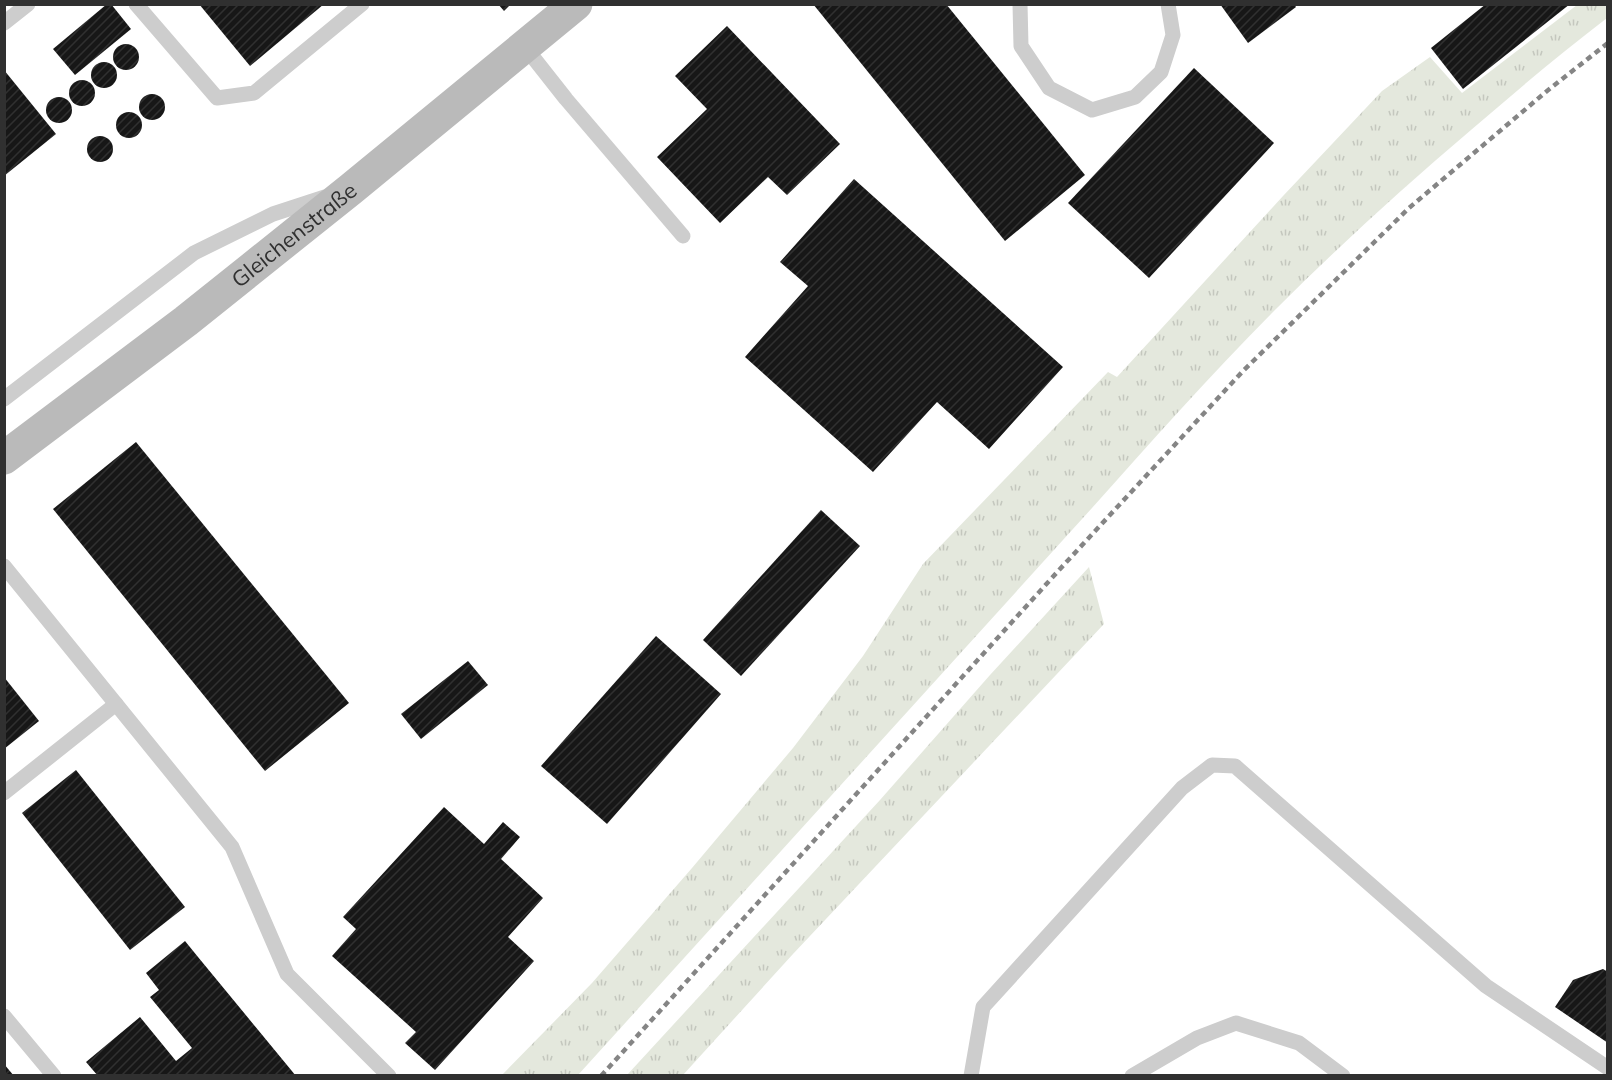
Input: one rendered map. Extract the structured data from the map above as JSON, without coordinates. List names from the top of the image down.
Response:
{
  "streets": {
    "street": ["Gleichenstraße"]
  }
}
